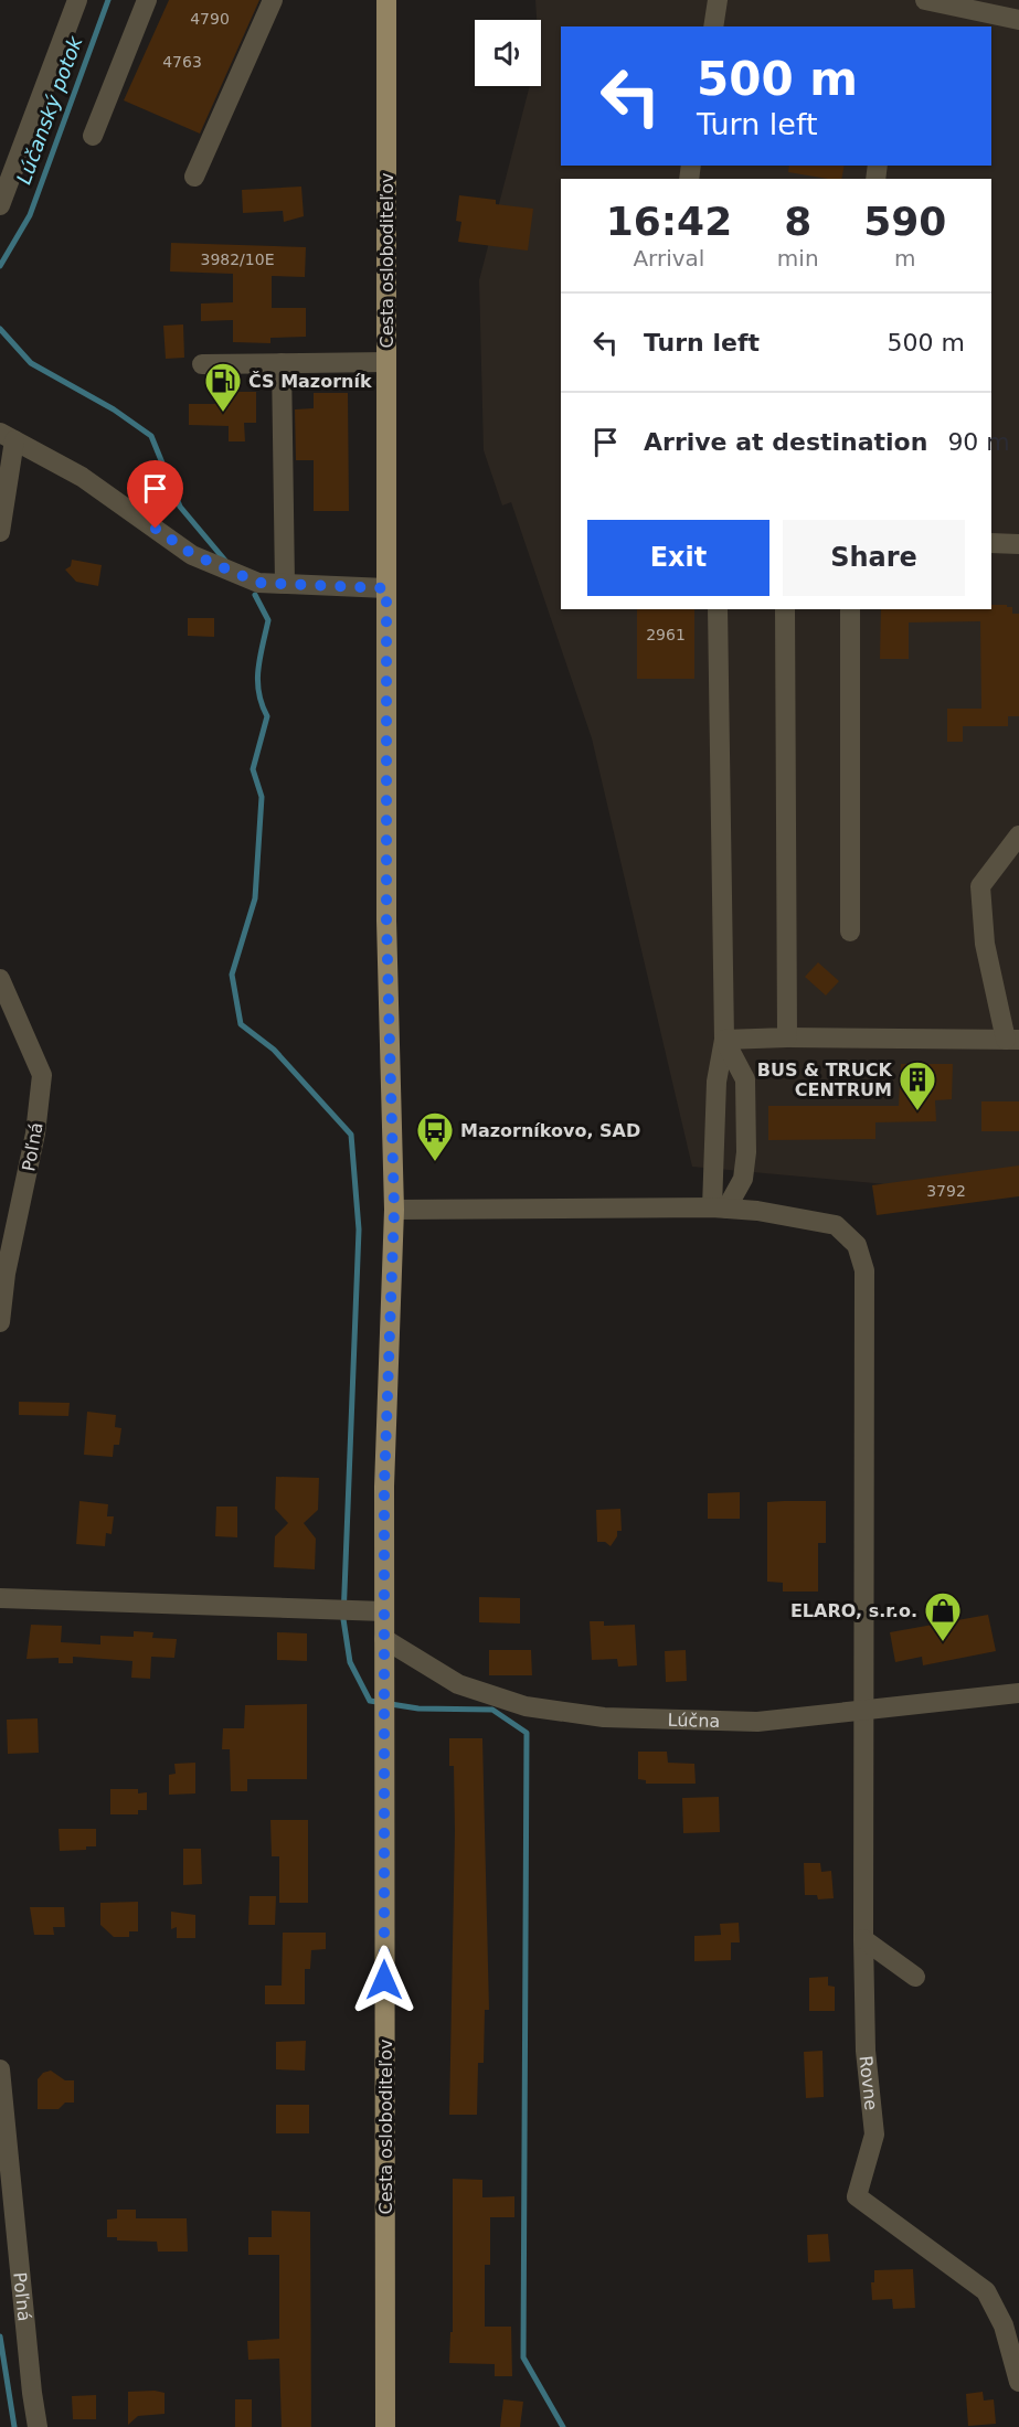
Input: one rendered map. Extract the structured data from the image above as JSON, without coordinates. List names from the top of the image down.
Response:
{
  "streets": {
    "main road": ["Cesta osloboditeľov"],
    "street": ["Poľná", "Lúčna", "Rovne"]
  },
  "crossings": [
    ["Cesta osloboditeľov", "Lúčna"],
    ["Cesta osloboditeľov", "Rovne"],
    ["Lúčna", "Rovne"]
  ],
  "water": ["Lúčanský potok"],
  "places": {
    "fuel station": ["ČS Mazorník"],
    "building": ["BUS & TRUCK CENTRUM"],
    "bus stop": ["Mazorníkovo, SAD"],
    "shop": ["ELARO, s.r.o."]
  },
  "house_numbers": [
    "4790",
    "4763",
    "3982/10E",
    "2961",
    "3792"
  ],
  "page": {
    "turn": ["500 m", "Turn left"],
    "eta": [
      "16:42",
      "Arrival",
      "8",
      "min",
      "590",
      "m"
    ],
    "list": [
      {
        "name": "Turn left",
        "value": "500 m"
      },
      {
        "name": "Arrive at destination",
        "value": "90 m"
      }
    ],
    "buttons": ["Exit", "Share"]
  }
}
